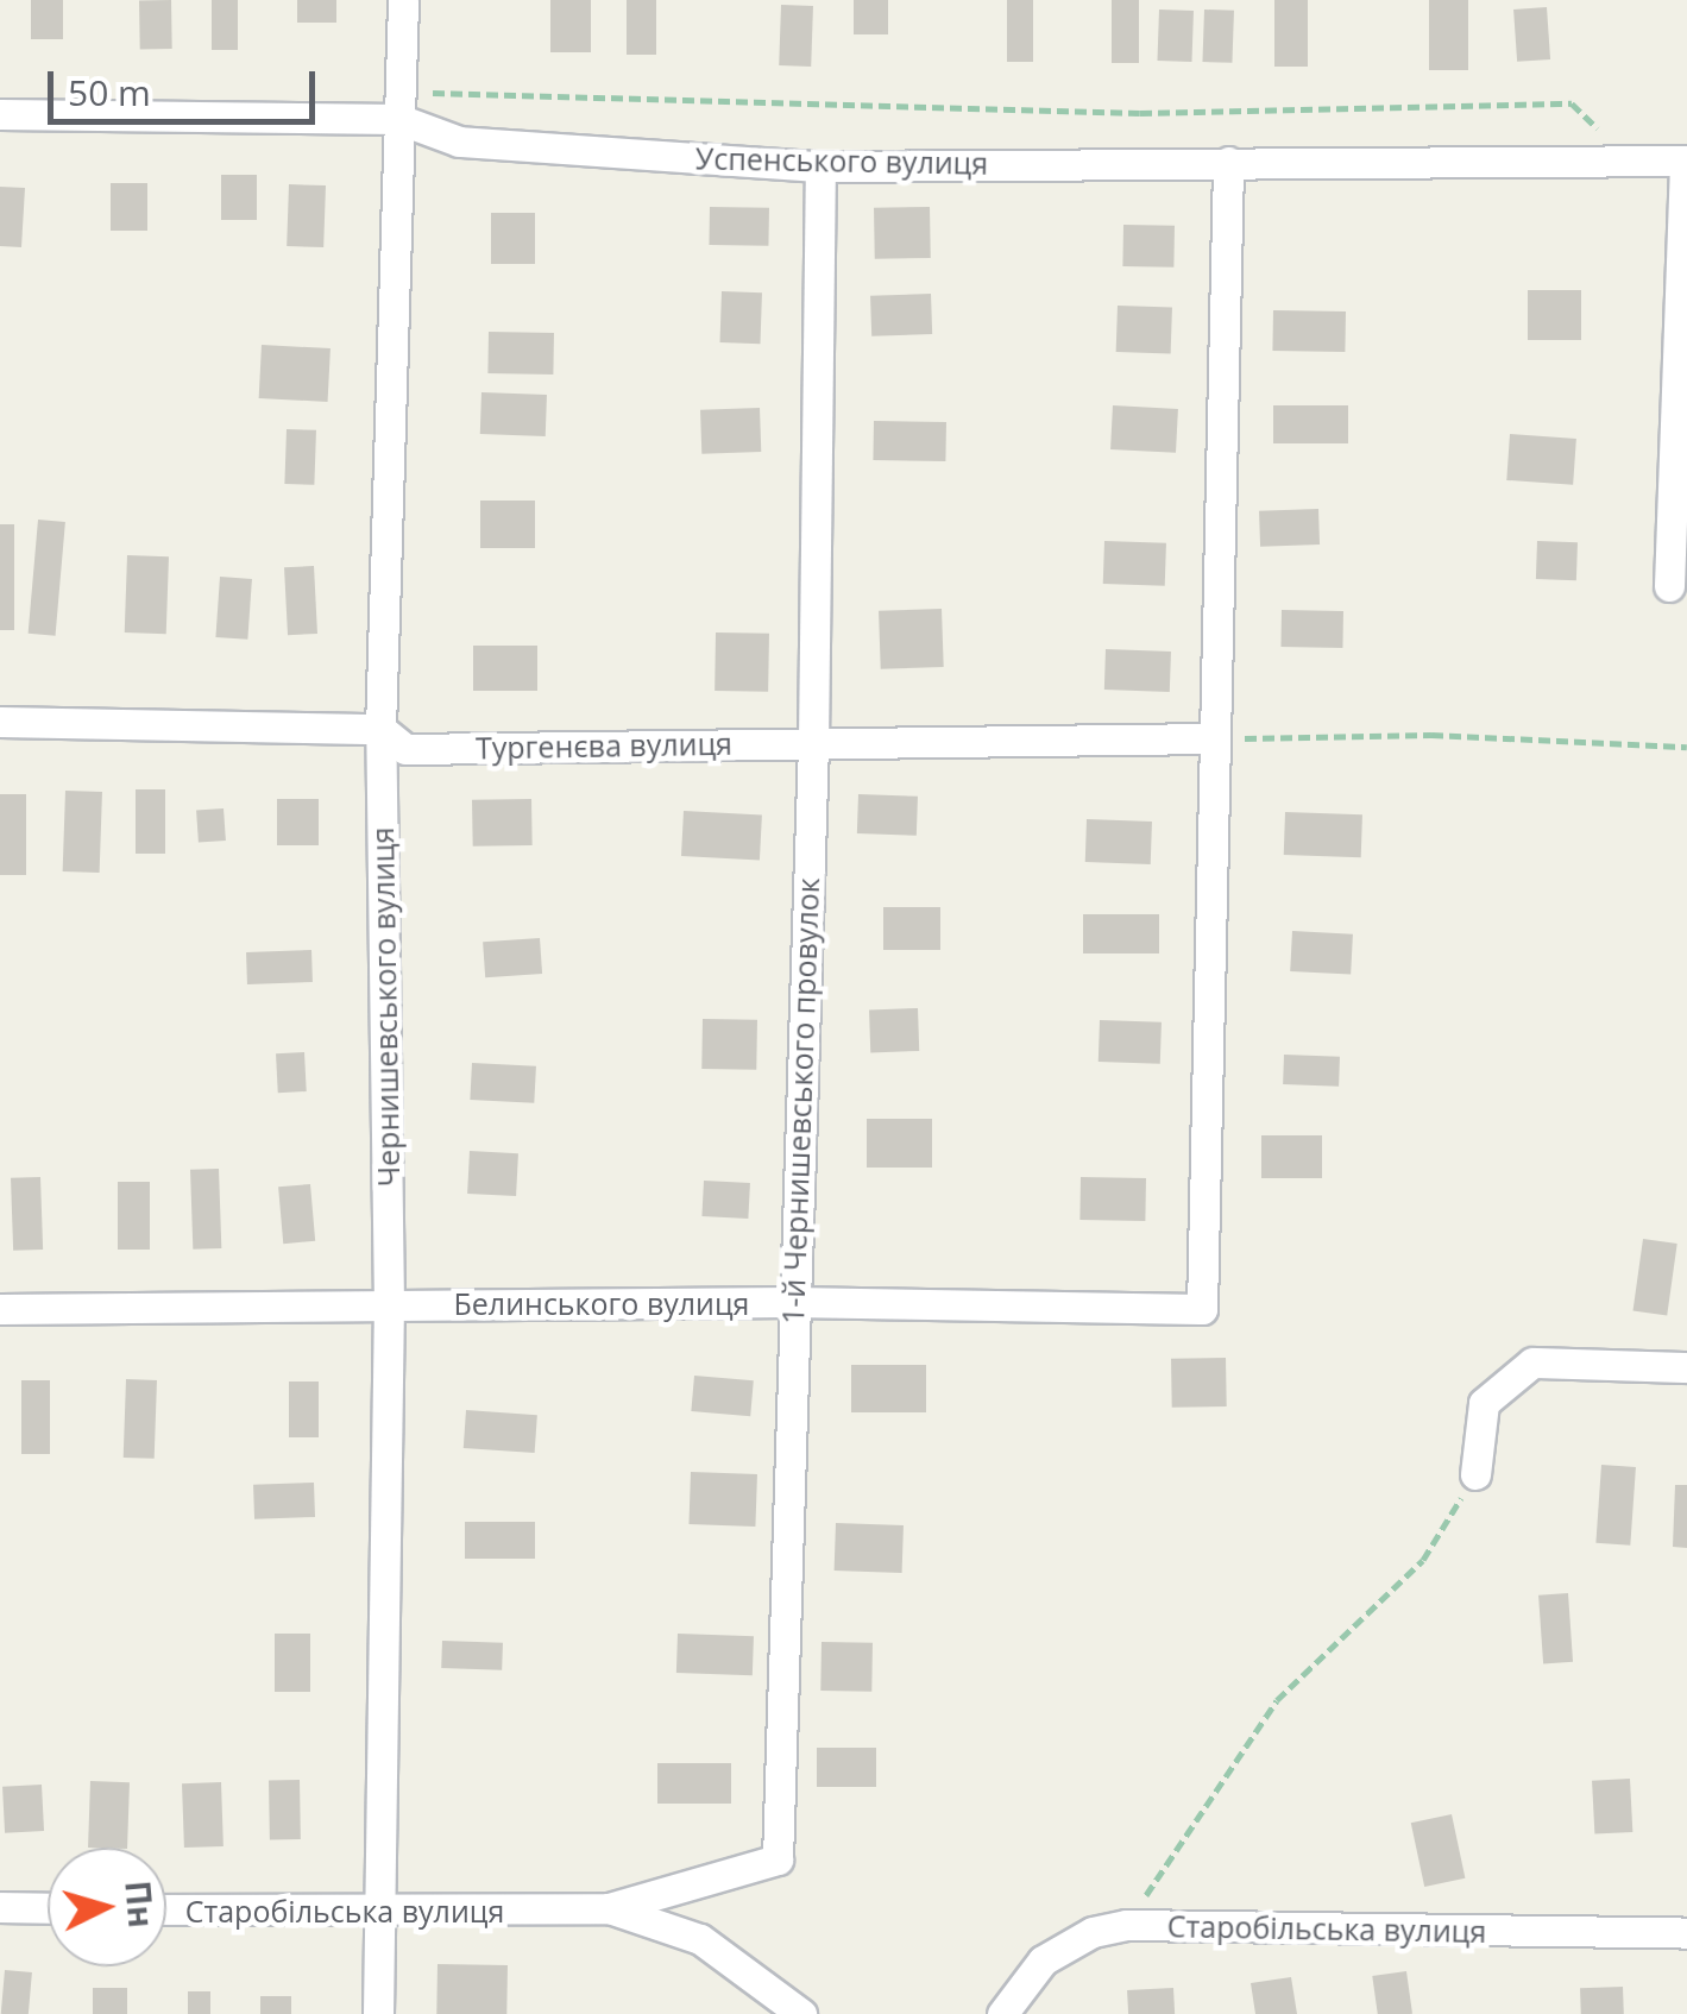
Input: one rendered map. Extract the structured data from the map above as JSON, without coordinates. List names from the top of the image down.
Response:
{
  "streets": {
    "street": [
      "Успенського вулиця",
      "Тургенєва вулиця",
      "Чернишевського вулиця",
      "1-й Чернишевського провулок",
      "Белинського вулиця",
      "Старобільська вулиця"
    ]
  },
  "crossings": [
    ["Успенського вулиця", "Чернишевського вулиця"],
    ["Успенського вулиця", "1-й Чернишевського провулок"],
    ["Тургенєва вулиця", "Чернишевського вулиця"],
    ["Тургенєва вулиця", "1-й Чернишевського провулок"],
    ["Тургенєва вулиця", "Белинського вулиця"],
    ["Чернишевського вулиця", "Белинського вулиця"],
    ["Чернишевського вулиця", "Старобільська вулиця"],
    ["1-й Чернишевського провулок", "Белинського вулиця"],
    ["1-й Чернишевського провулок", "Старобільська вулиця"]
  ],
  "scale_bar": "50 m",
  "north": "right"
}
